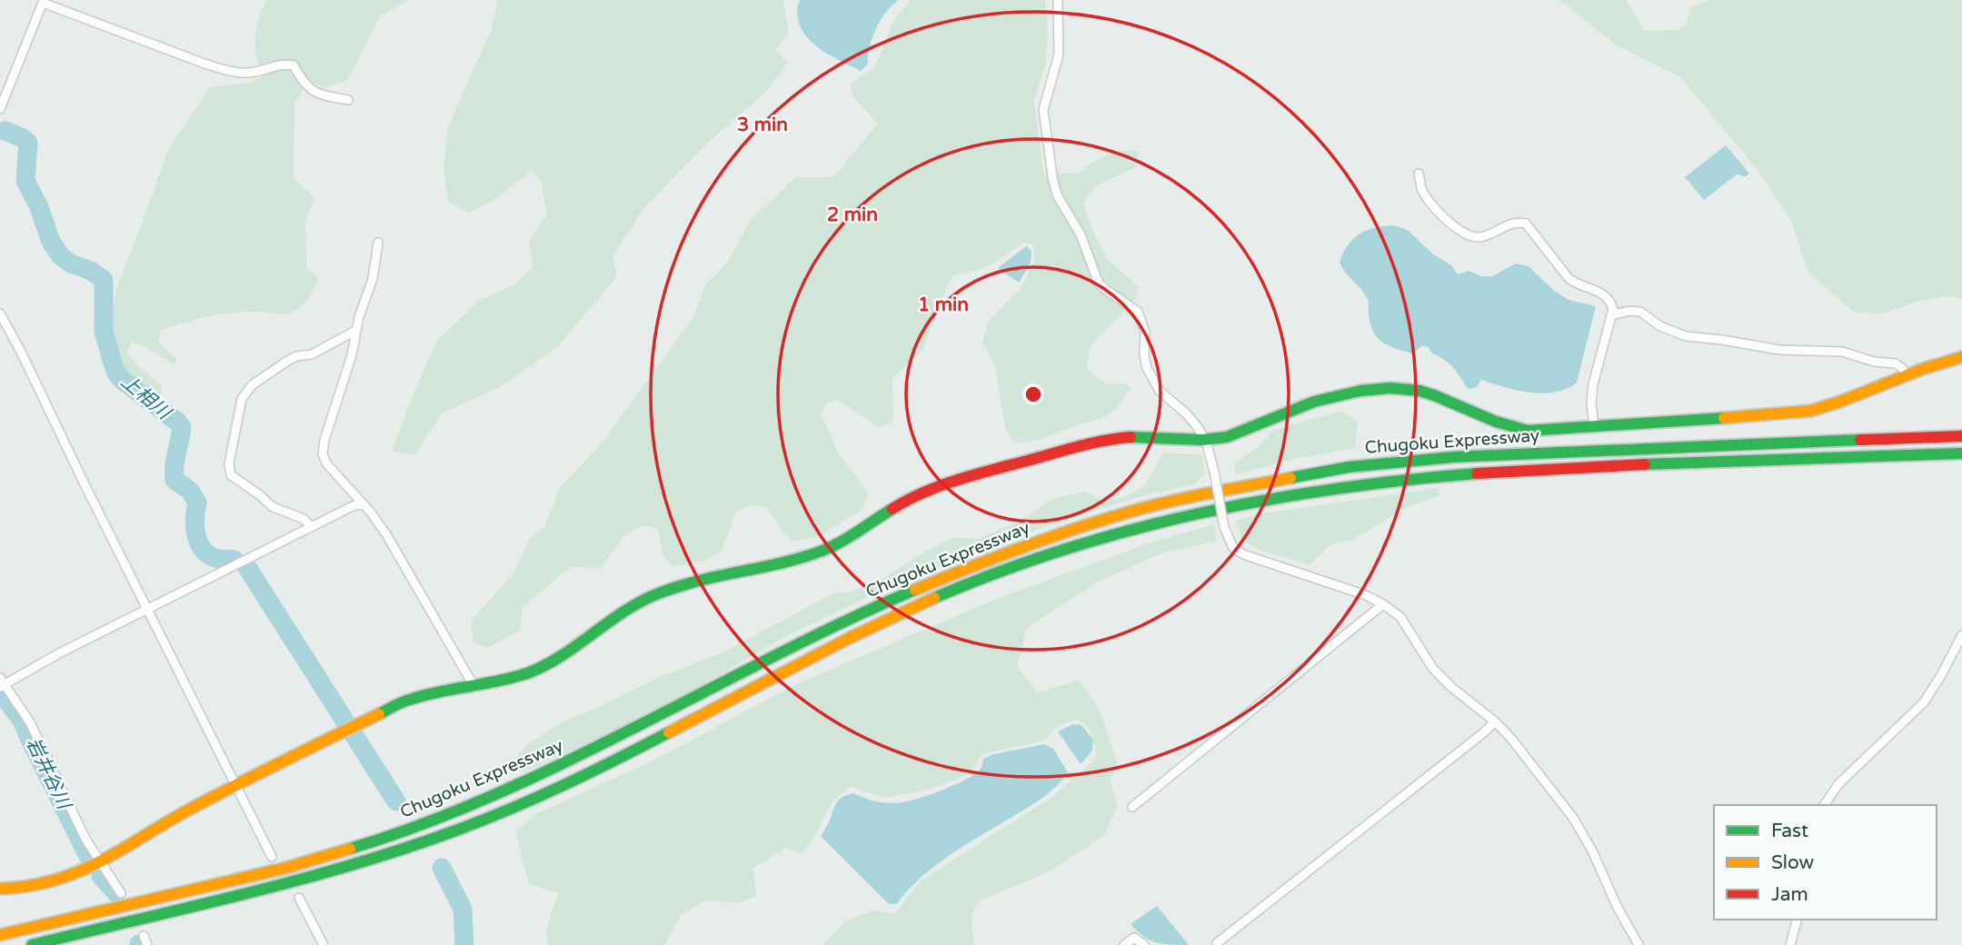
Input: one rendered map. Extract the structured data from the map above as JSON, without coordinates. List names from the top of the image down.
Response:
{
  "streets": {
    "main road": ["Chugoku Expressway"]
  },
  "water": ["上相川", "岩井谷川"],
  "legend": ["Fast", "Slow", "Jam"],
  "rings": ["3 min", "2 min", "1 min"]
}
